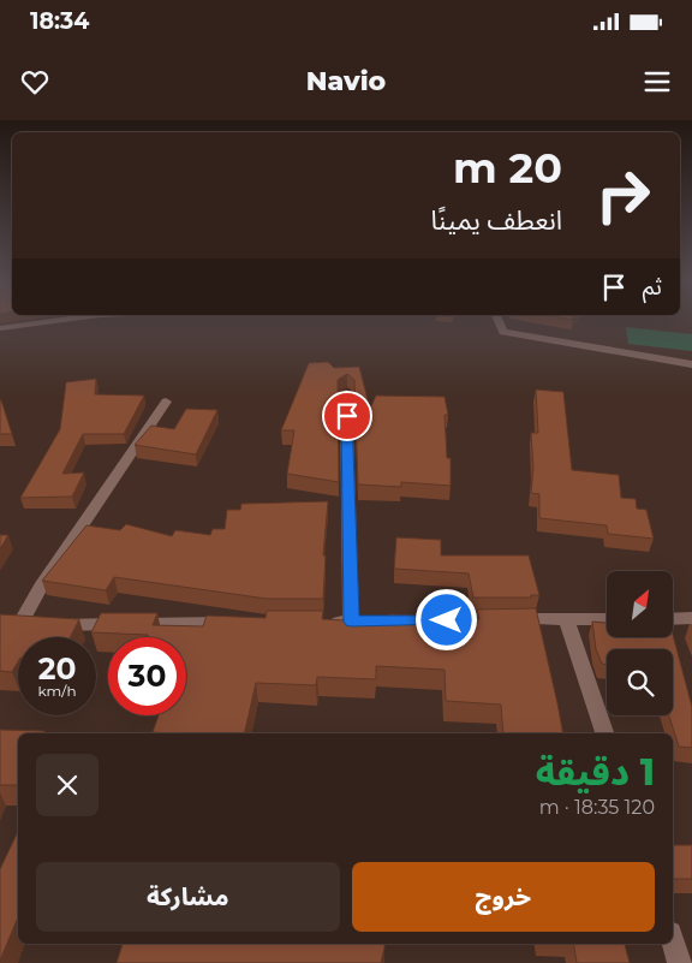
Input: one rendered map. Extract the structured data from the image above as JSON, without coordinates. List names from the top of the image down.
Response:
{
  "north": "top right",
  "page": {
    "status": "18:34",
    "header": "Navio",
    "turn": ["20 m", "انعطف يمينًا"],
    "then": "ثم",
    "speed": "20 km/h",
    "limit": "30",
    "heading": ["1 دقيقة", "120 m · 18:35"],
    "buttons": ["خروج", "مشاركة"]
  }
}
